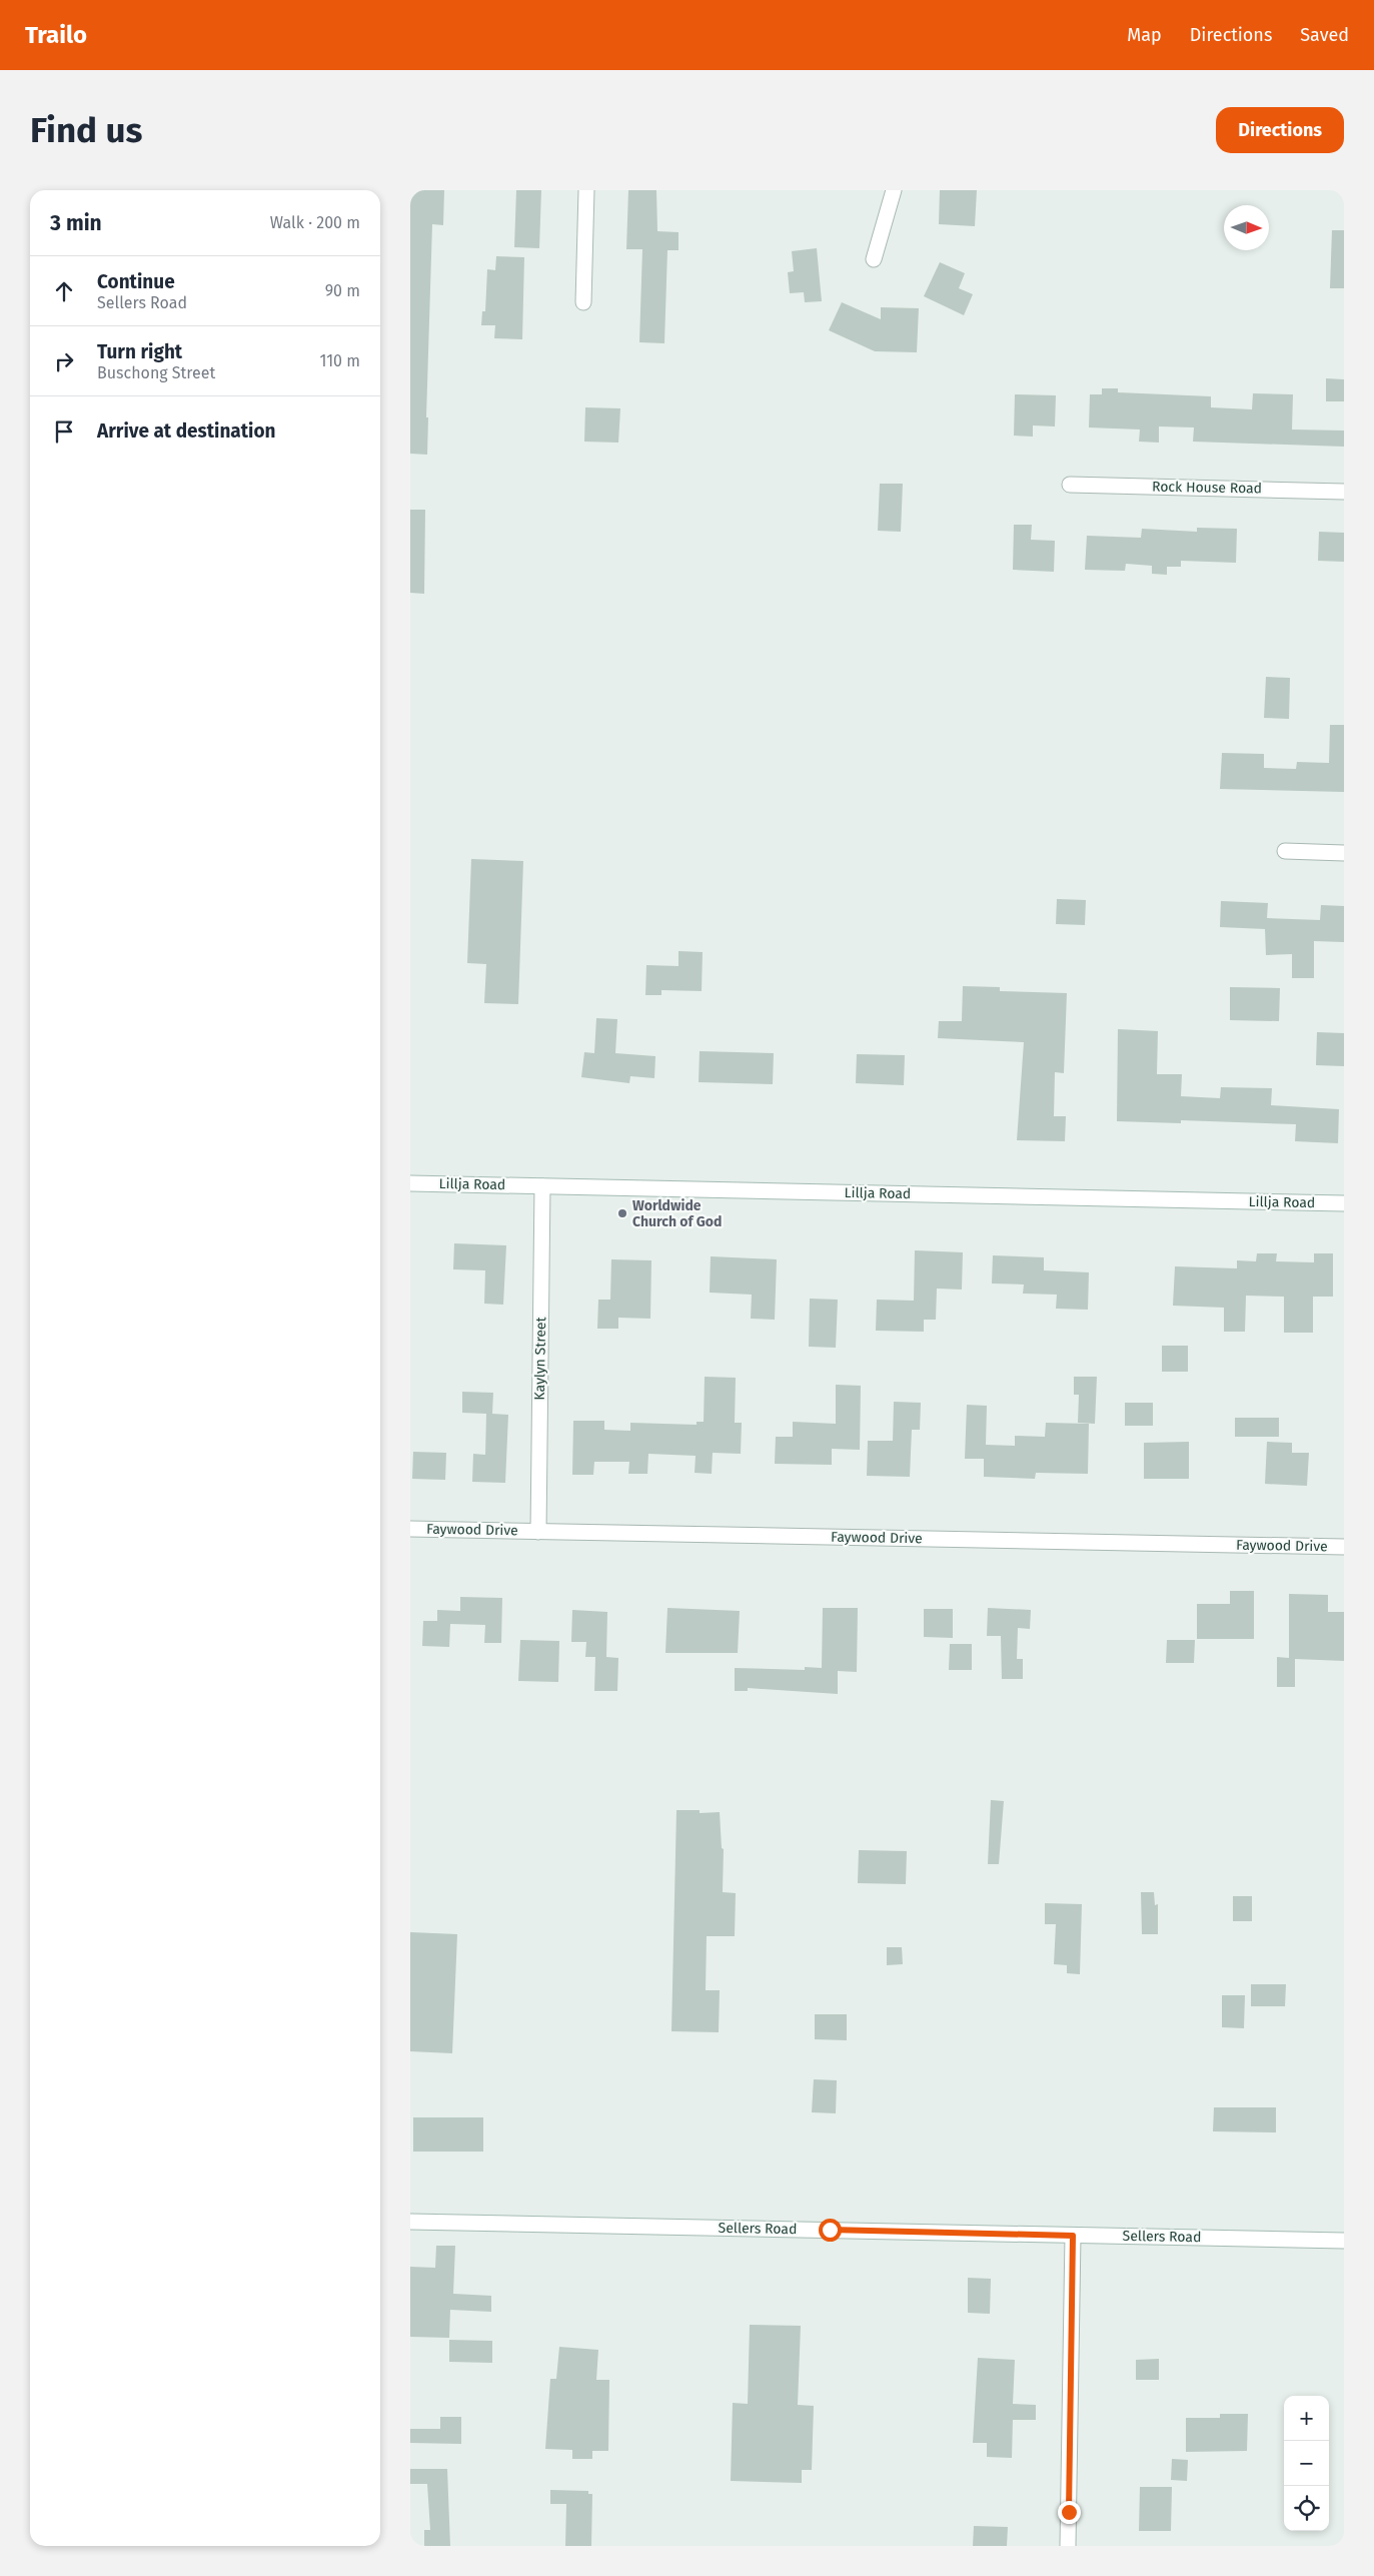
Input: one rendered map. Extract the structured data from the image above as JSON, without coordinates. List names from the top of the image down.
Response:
{
  "streets": {
    "street": [
      "Rock House Road",
      "Lillja Road",
      "Kaylyn Street",
      "Faywood Drive",
      "Sellers Road"
    ]
  },
  "crossings": [
    ["Lillja Road", "Kaylyn Street"],
    ["Kaylyn Street", "Faywood Drive"]
  ],
  "places": ["Worldwide Church of God"],
  "north": "right",
  "page": {
    "header": "Trailo",
    "nav": ["Map", "Directions", "Saved"],
    "buttons": "Directions",
    "title": "Find us",
    "heading": ["3 min", "Walk · 200 m"],
    "list": [
      ["Continue", "Sellers Road", "90 m"],
      ["Turn right", "Buschong Street", "110 m"],
      "Arrive at destination"
    ],
    "map_buttons": ["+", "−"]
  }
}
